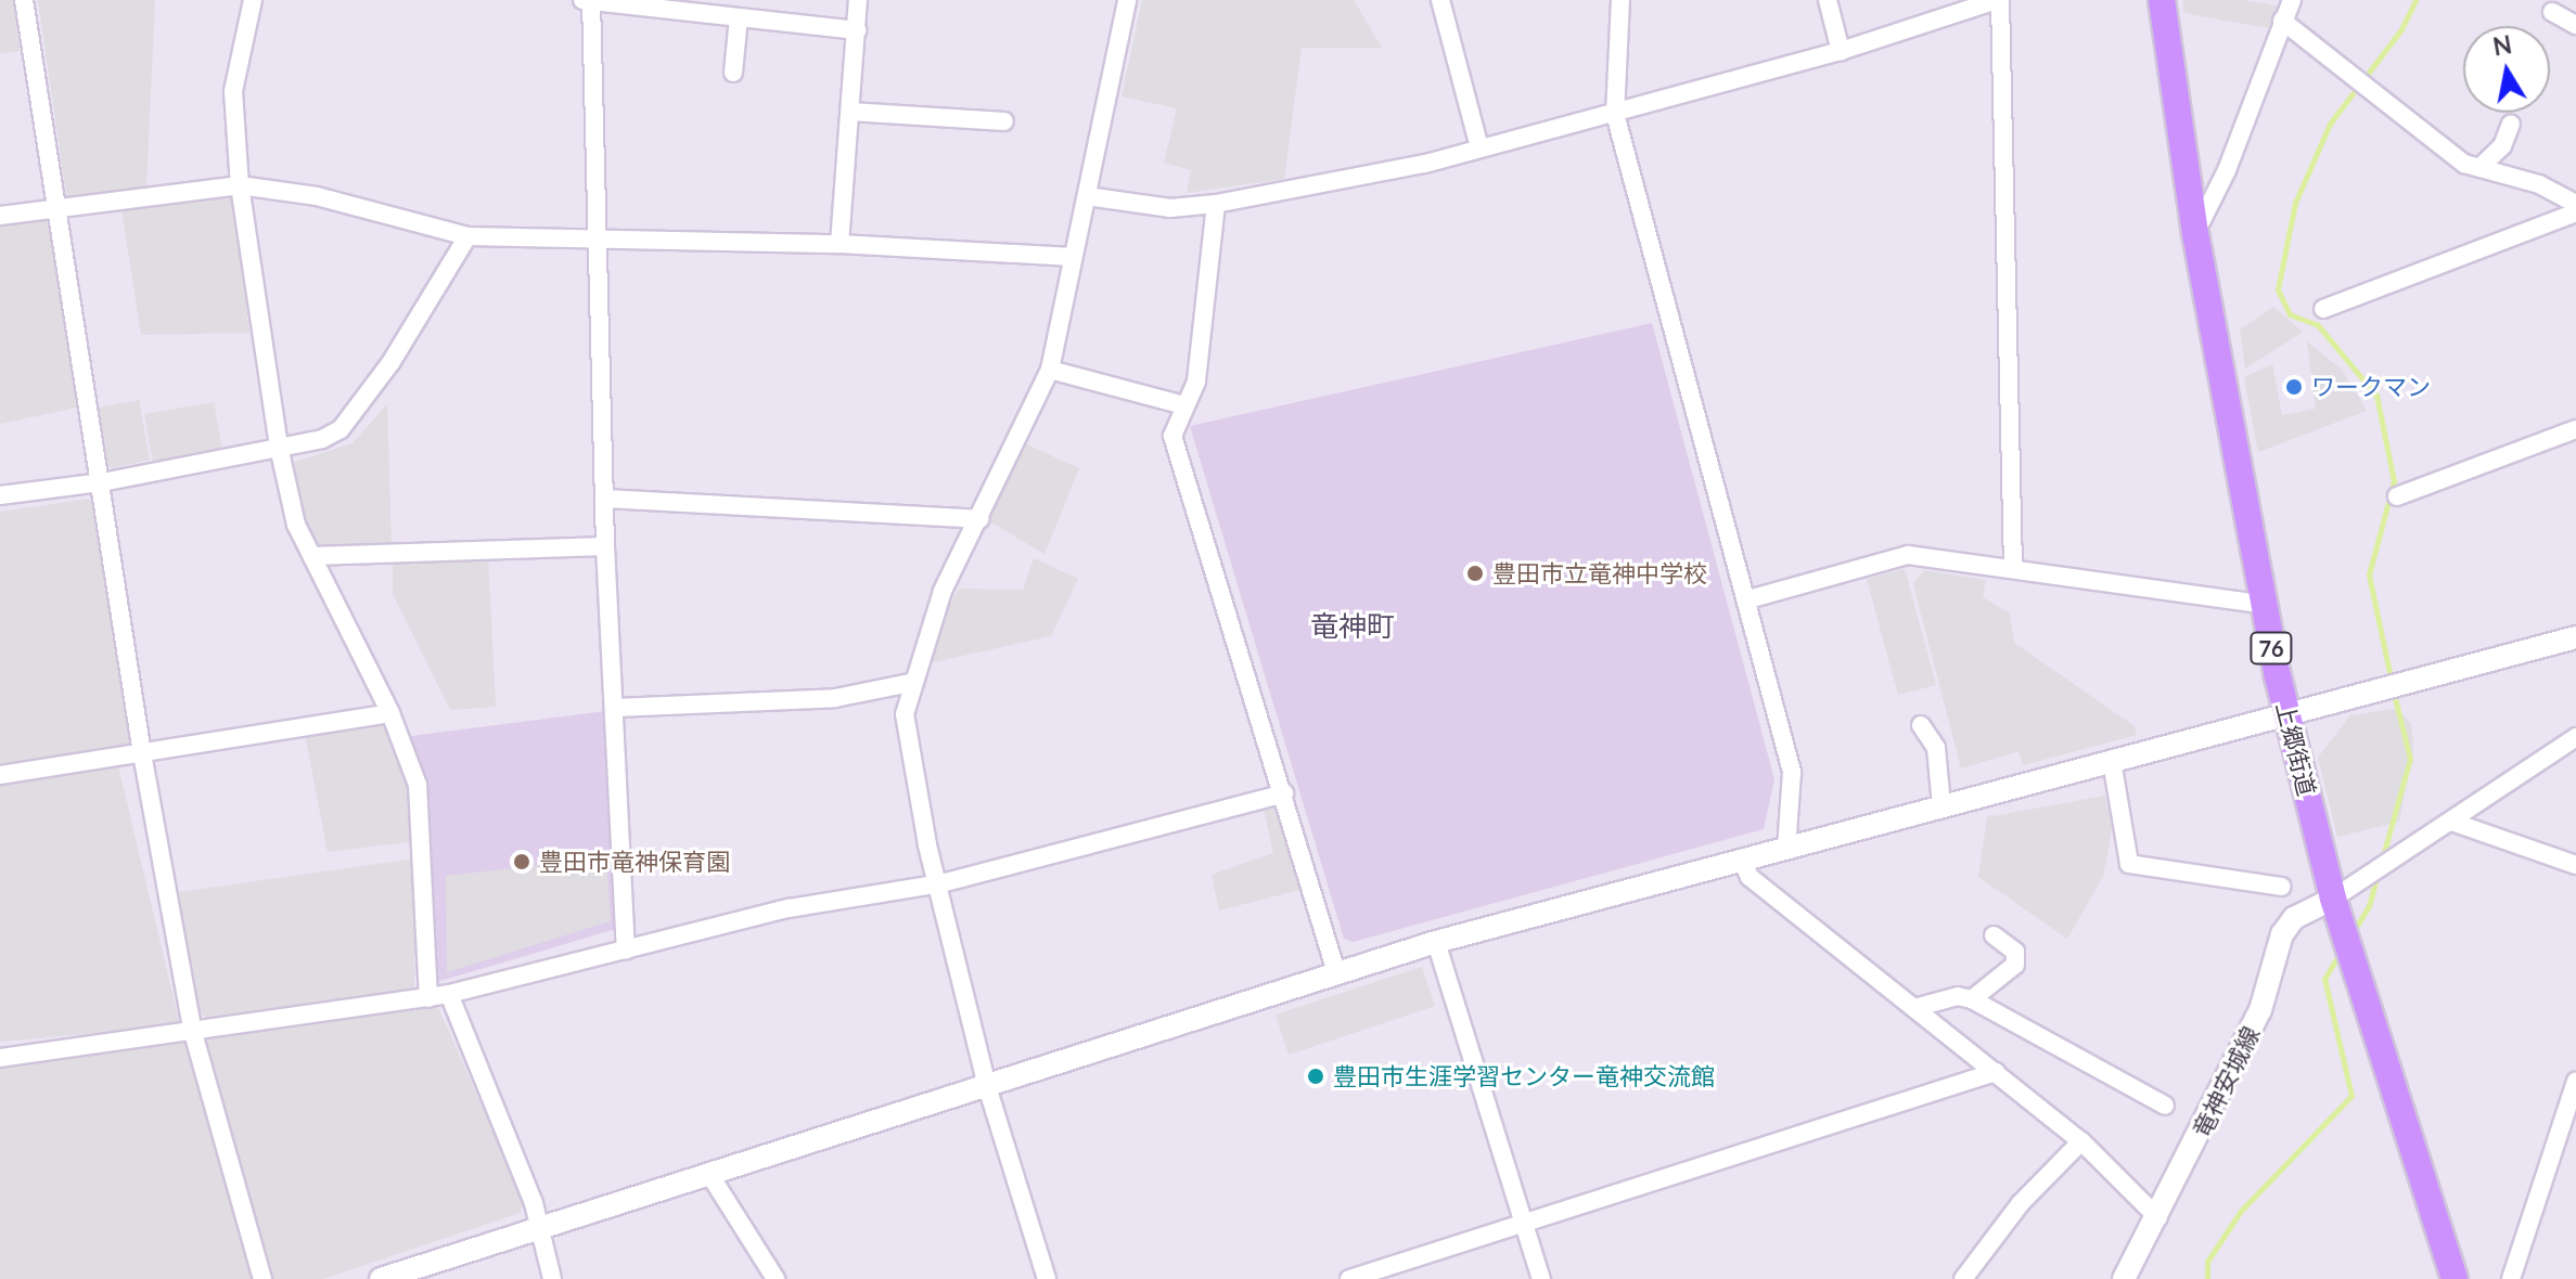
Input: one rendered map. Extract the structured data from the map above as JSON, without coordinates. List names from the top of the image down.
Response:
{
  "streets": {
    "main road": ["76", "上郷街道"],
    "street": ["竜神安城線"]
  },
  "crossings": [
    ["上郷街道", "竜神安城線"]
  ],
  "districts": ["竜神町"],
  "places": [
    "ワークマン",
    "豊田市立竜神中学校",
    "豊田市竜神保育園",
    "豊田市生涯学習センター竜神交流館"
  ],
  "north": "top"
}
